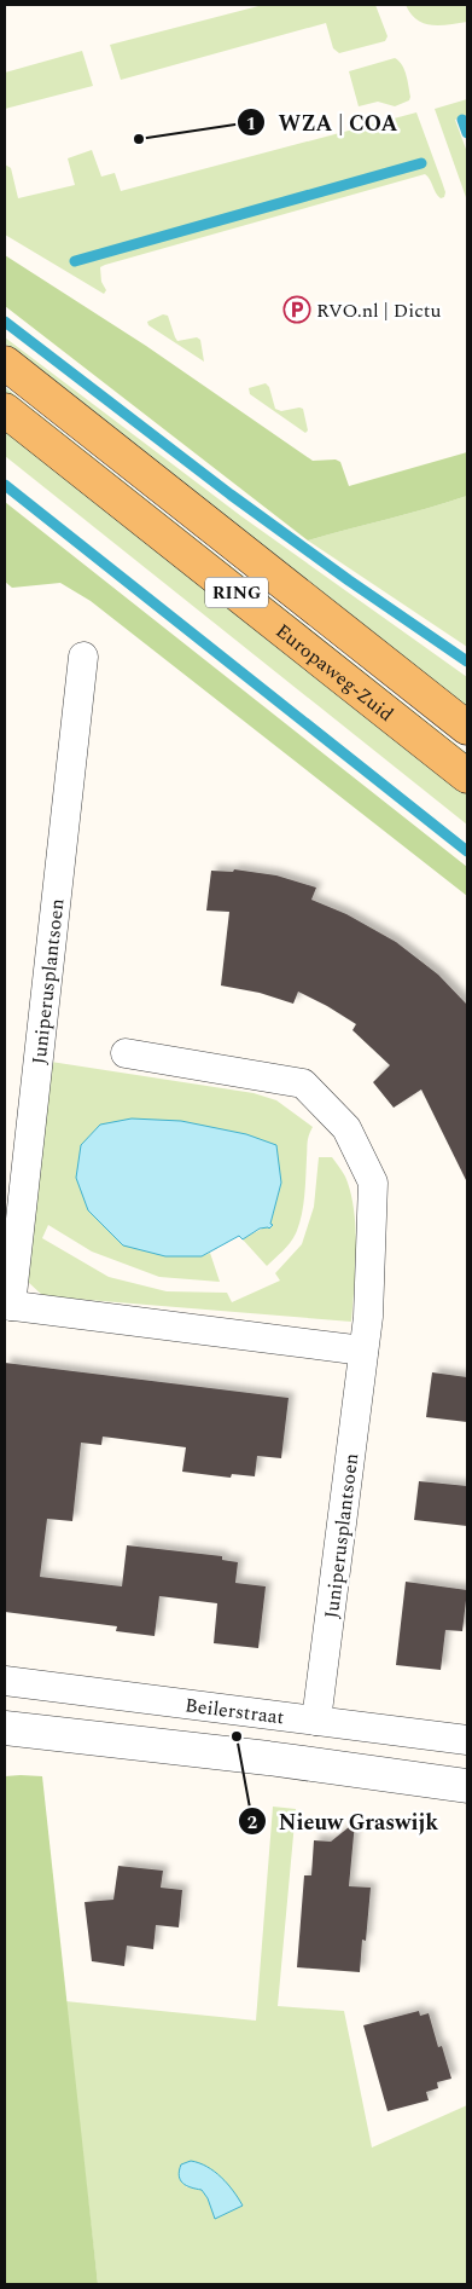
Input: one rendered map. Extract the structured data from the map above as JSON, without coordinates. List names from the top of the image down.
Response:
{
  "streets": {
    "main road": ["RING", "Europaweg-Zuid"],
    "street": ["Juniperusplantsoen", "Beilerstraat"]
  },
  "crossings": [
    ["Juniperusplantsoen", "Beilerstraat"]
  ],
  "places": {
    "other": ["WZA | COA", "Nieuw Graswijk"],
    "parking": ["RVO.nl | Dictu"]
  }
}
